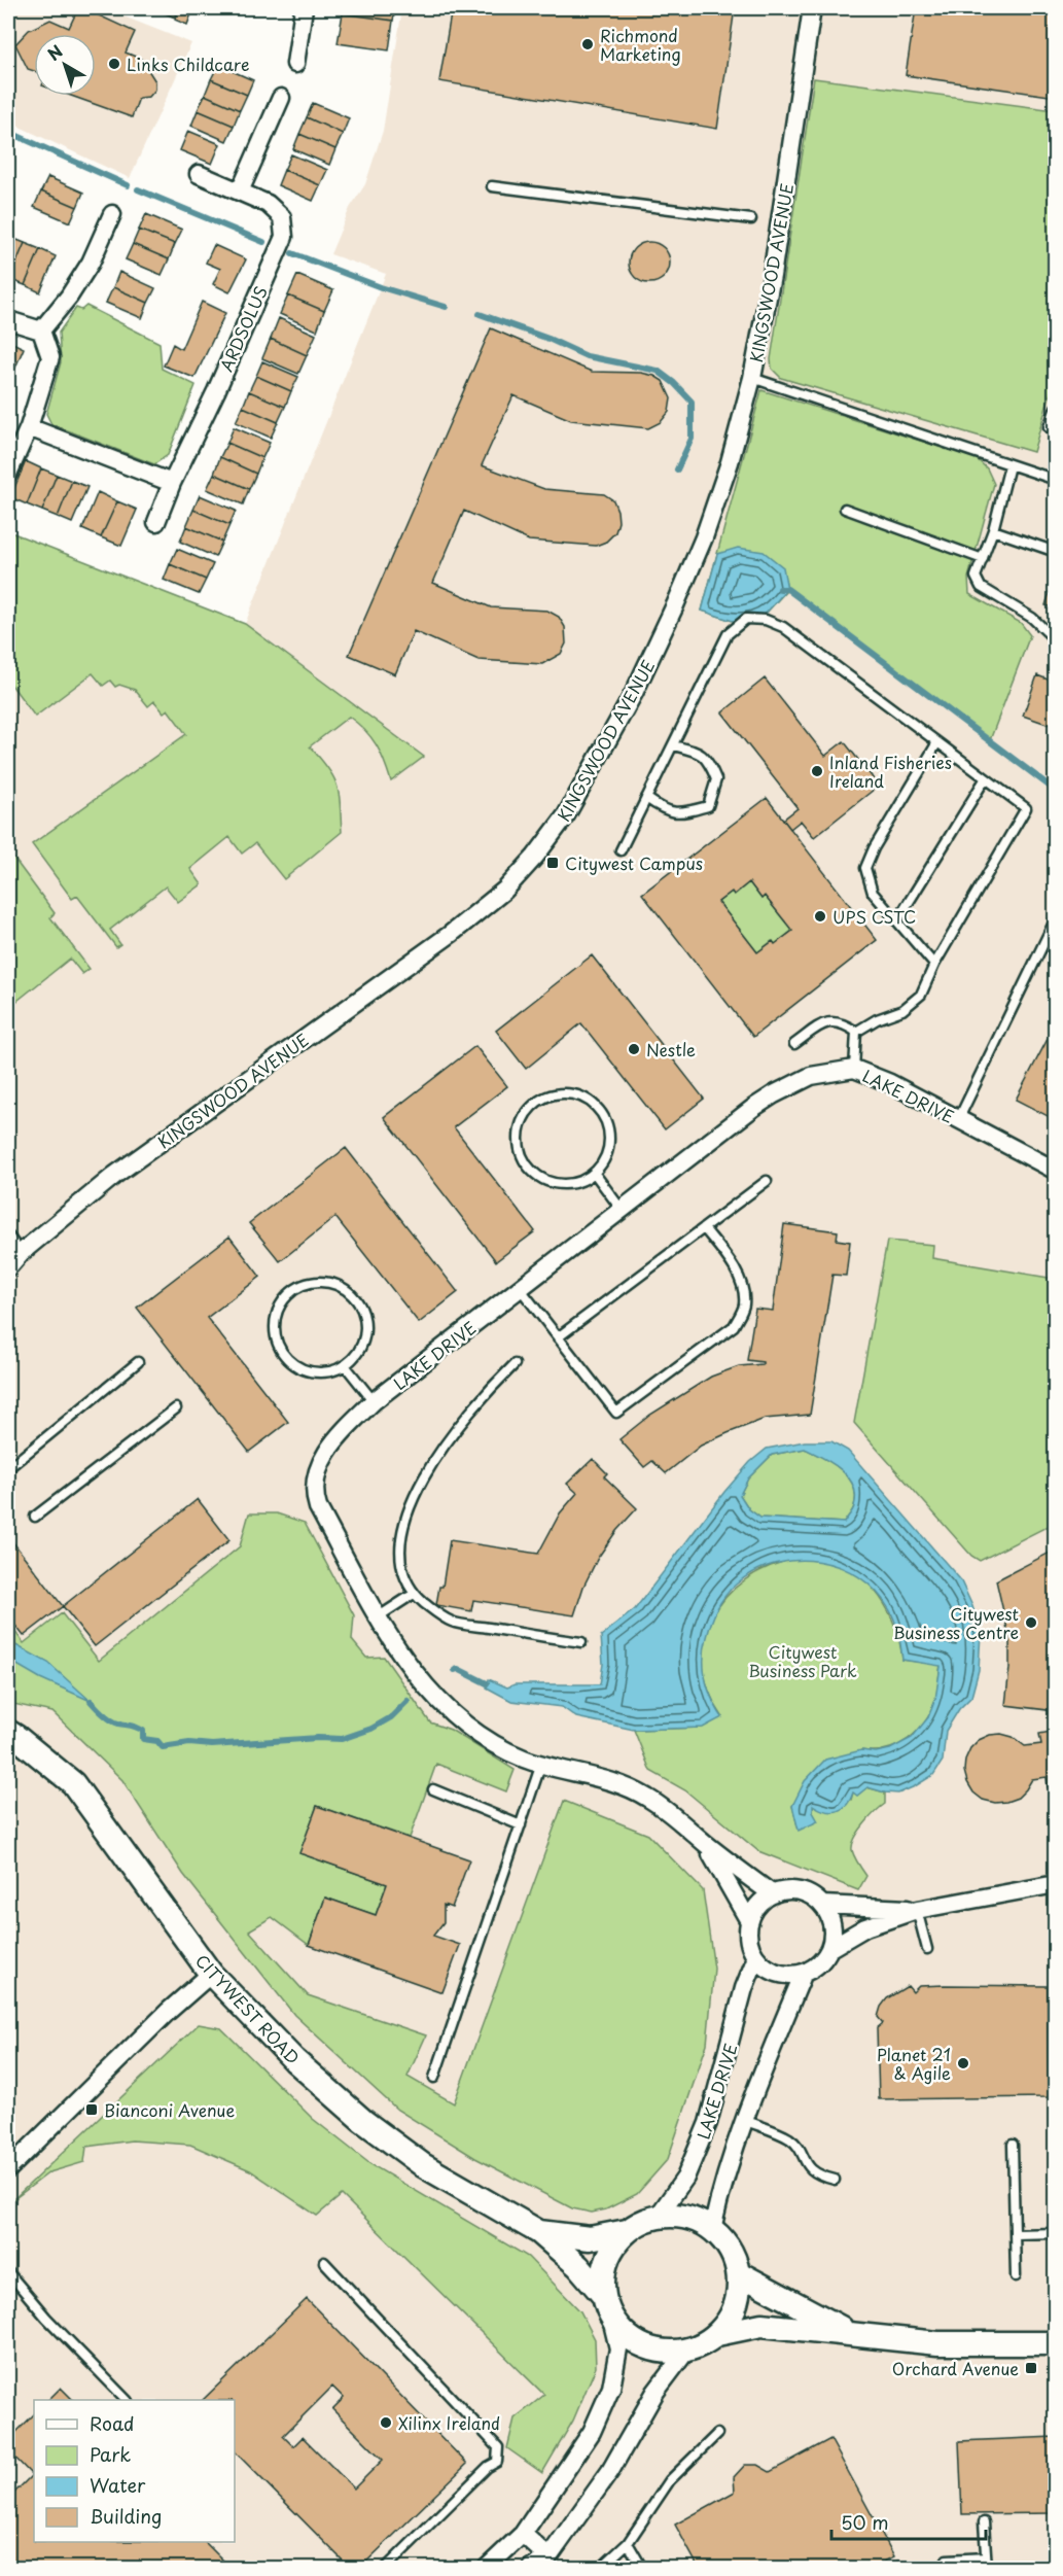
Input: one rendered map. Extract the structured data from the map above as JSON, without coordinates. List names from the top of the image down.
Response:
{
  "streets": {
    "main road": ["CITYWEST ROAD"],
    "street": ["KINGSWOOD AVENUE", "ARDSOLUS", "LAKE DRIVE"]
  },
  "crossings": [
    ["LAKE DRIVE", "CITYWEST ROAD"]
  ],
  "parks": ["Citywest Business Park"],
  "places": {
    "other": [
      "Richmond Marketing",
      "Links Childcare",
      "Inland Fisheries Ireland",
      "UPS CSTC",
      "Nestle",
      "Citywest Business Centre",
      "Planet 21 & Agile",
      "Xilinx Ireland"
    ],
    "transit": ["Citywest Campus", "Bianconi Avenue", "Orchard Avenue"]
  },
  "legend": [
    "Road",
    "Park",
    "Water",
    "Building"
  ],
  "scale_bar": "50 m",
  "north": "top left"
}
